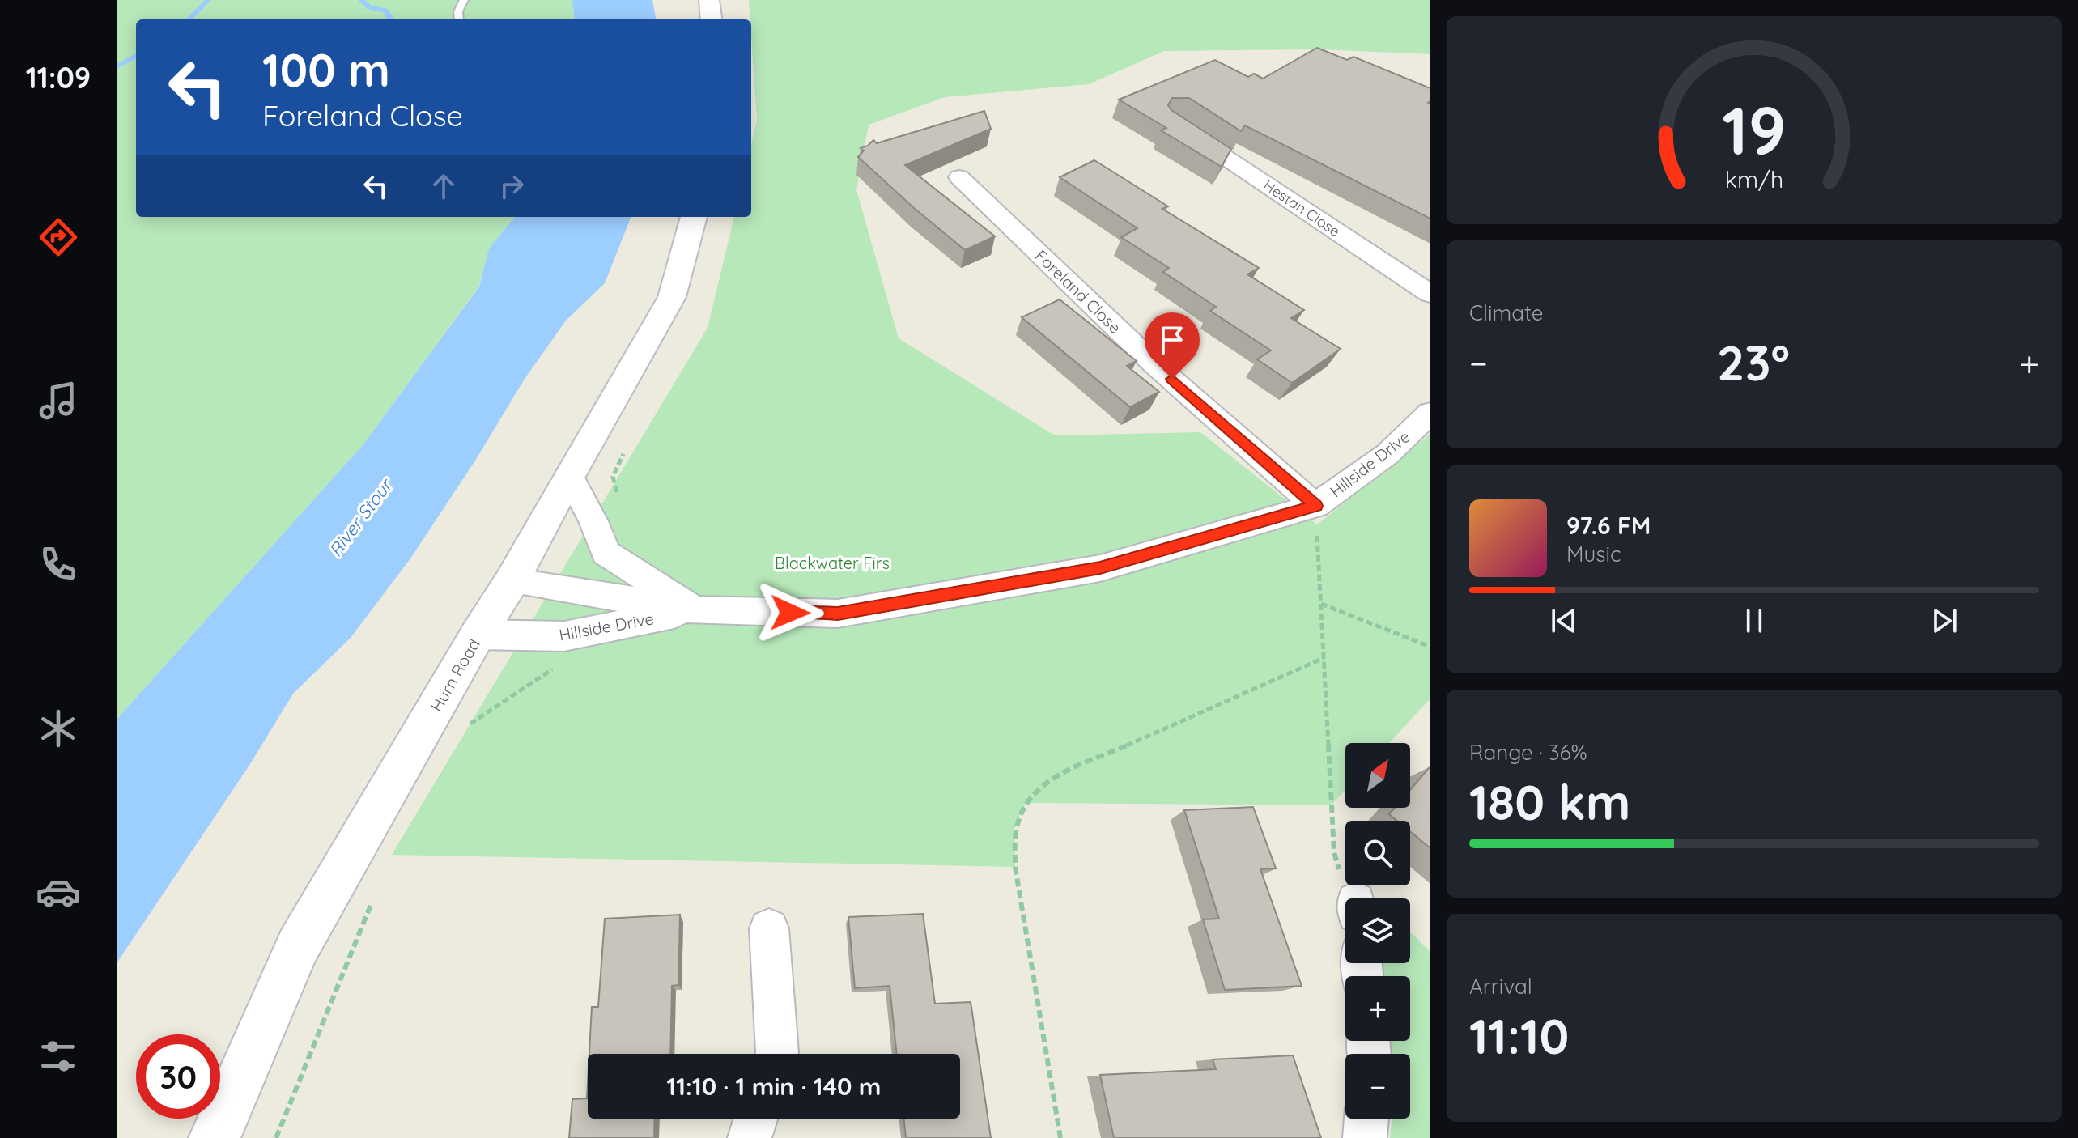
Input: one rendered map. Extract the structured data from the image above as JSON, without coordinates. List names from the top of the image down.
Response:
{
  "streets": {
    "main road": ["Hurn Road"],
    "street": ["Hestan Close", "Foreland Close", "Hillside Drive"]
  },
  "crossings": [
    ["Foreland Close", "Hillside Drive"],
    ["Hillside Drive", "Hurn Road"]
  ],
  "water": ["River Stour"],
  "parks": ["Blackwater Firs"],
  "north": "top right",
  "page": {
    "tabs": "11:09",
    "turn": ["100 m", "Foreland Close"],
    "tile": [
      "Climate",
      ["Range · 36%", "180 km"],
      ["Arrival", "11:10"]
    ],
    "heat": ["−", "23°", "+"],
    "song": ["97.6 FM", "Music"],
    "map_buttons": ["+", "−"],
    "limit": "30",
    "trip": "11:10 · 1 min · 140 m",
    "gauge": ["19", "km/h"]
  }
}
